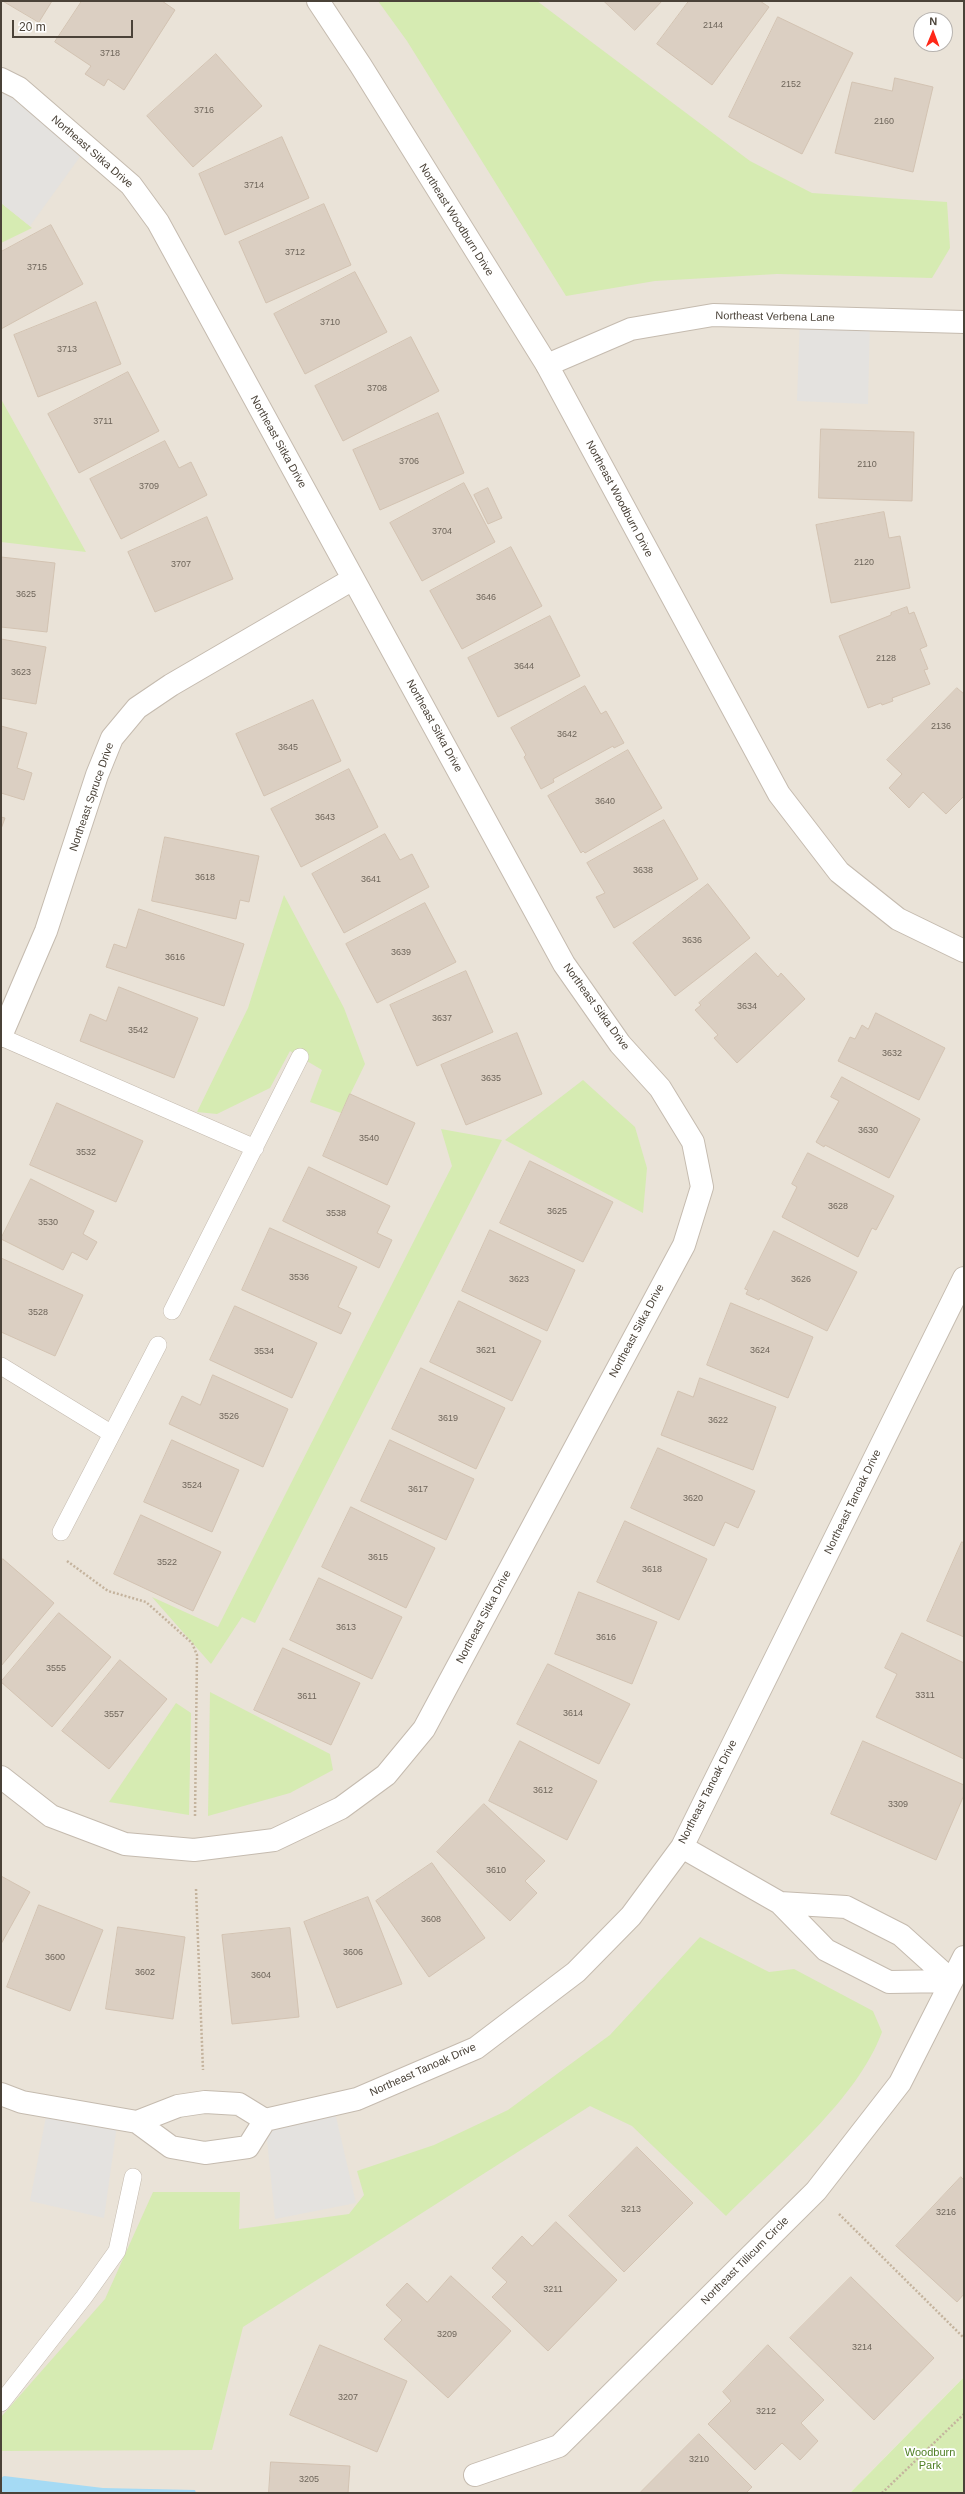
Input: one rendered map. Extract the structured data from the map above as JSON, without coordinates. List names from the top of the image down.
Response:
{
  "streets": {
    "street": [
      "Northeast Sitka Drive",
      "Northeast Woodburn Drive",
      "Northeast Verbena Lane",
      "Northeast Spruce Drive",
      "Northeast Tanoak Drive",
      "Northeast Tillicum Circle"
    ]
  },
  "crossings": [
    ["Northeast Sitka Drive", "Northeast Spruce Drive"],
    ["Northeast Woodburn Drive", "Northeast Verbena Lane"]
  ],
  "parks": ["Woodburn Park"],
  "house_numbers": [
    "2144",
    "3718",
    "2152",
    "3716",
    "2160",
    "3714",
    "3712",
    "3715",
    "3710",
    "3713",
    "3708",
    "3711",
    "3706",
    "2110",
    "3709",
    "3704",
    "2120",
    "3707",
    "3625",
    "3646",
    "2128",
    "3644",
    "3623",
    "2136",
    "3642",
    "3645",
    "3640",
    "3643",
    "3638",
    "3618",
    "3641",
    "3636",
    "3639",
    "3616",
    "3634",
    "3637",
    "3542",
    "3632",
    "3635",
    "3630",
    "3540",
    "3532",
    "3628",
    "3625",
    "3538",
    "3530",
    "3536",
    "3623",
    "3626",
    "3528",
    "3621",
    "3624",
    "3534",
    "3526",
    "3619",
    "3622",
    "3524",
    "3617",
    "3620",
    "3615",
    "3522",
    "3618",
    "3613",
    "3616",
    "3555",
    "3311",
    "3611",
    "3614",
    "3557",
    "3612",
    "3309",
    "3610",
    "3608",
    "3606",
    "3600",
    "3602",
    "3604",
    "3213",
    "3216",
    "3211",
    "3209",
    "3214",
    "3207",
    "3212",
    "3210",
    "3205"
  ],
  "scale_bar": "20 m",
  "north": "top"
}
